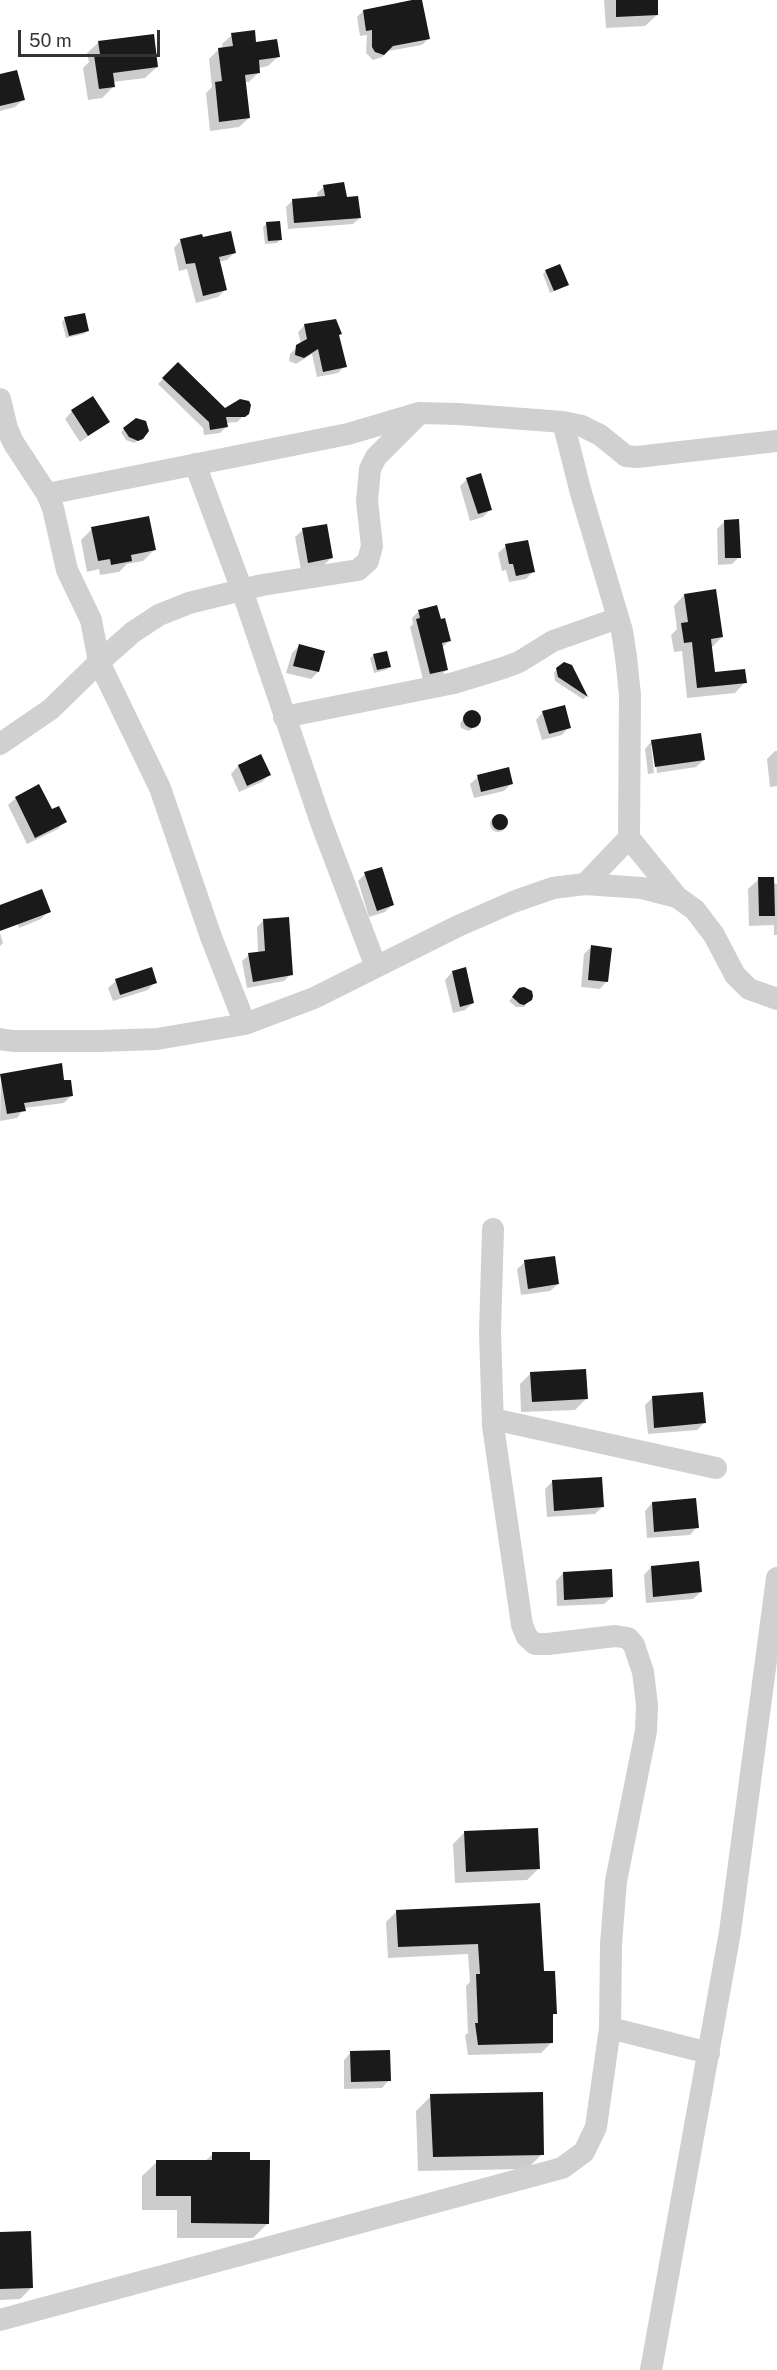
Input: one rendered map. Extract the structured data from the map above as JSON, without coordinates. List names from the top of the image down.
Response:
{
  "scale_bar": "50 m"
}
